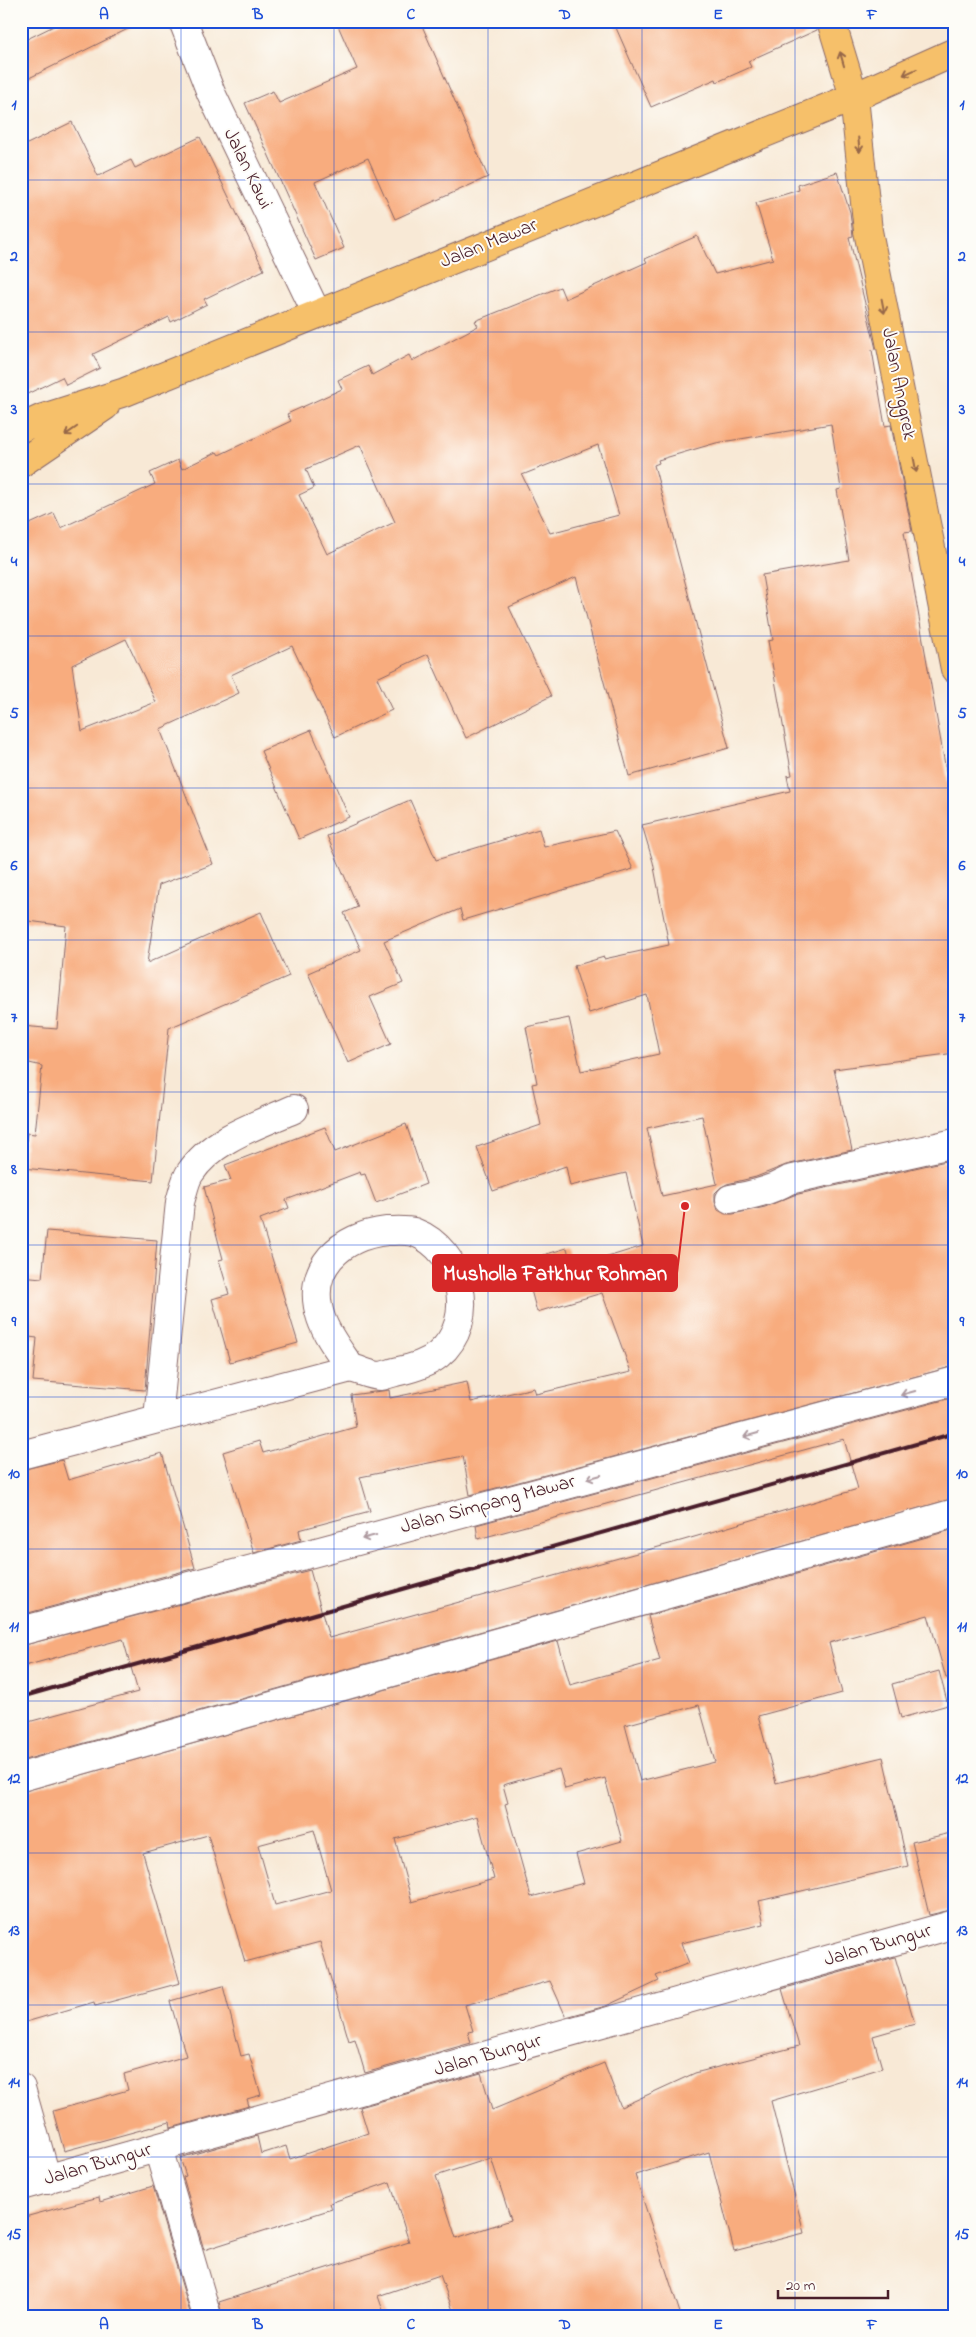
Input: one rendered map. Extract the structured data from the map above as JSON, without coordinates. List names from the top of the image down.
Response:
{
  "streets": {
    "main road": ["Jalan Mawar", "Jalan Anggrek"],
    "street": ["Jalan Kawi", "Jalan Simpang Mawar", "Jalan Bungur"]
  },
  "crossings": [
    ["Jalan Kawi", "Jalan Mawar"],
    ["Jalan Mawar", "Jalan Anggrek"]
  ],
  "places": ["Musholla Fatkhur Rohman"],
  "scale_bar": "20 m",
  "grid": {
    "columns": [
      "A",
      "B",
      "C",
      "D",
      "E",
      "F"
    ],
    "rows": [
      "1",
      "2",
      "3",
      "4",
      "5",
      "6",
      "7",
      "8",
      "9",
      "10",
      "11",
      "12",
      "13",
      "14",
      "15"
    ]
  }
}
